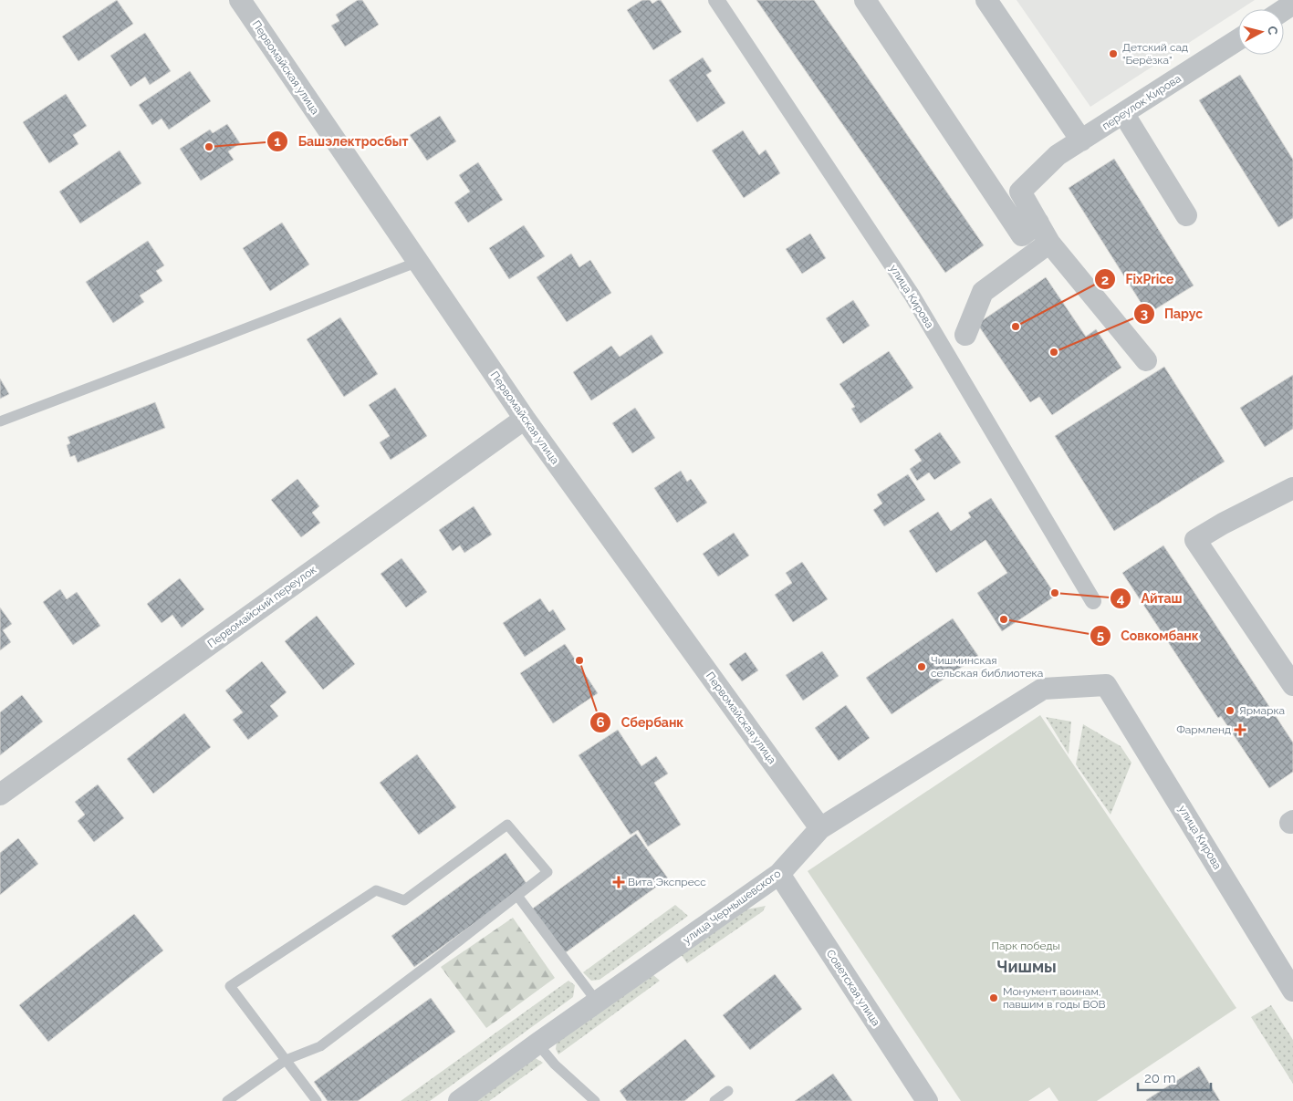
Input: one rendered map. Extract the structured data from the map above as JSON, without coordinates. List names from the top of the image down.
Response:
{
  "streets": {
    "street": [
      "Первомайская улица",
      "переулок Кирова",
      "улица Кирова",
      "Первомайский переулок",
      "улица Чернышевского",
      "Советская улица"
    ]
  },
  "crossings": [
    ["Первомайская улица", "Первомайский переулок"],
    ["Первомайская улица", "улица Чернышевского"],
    ["улица Кирова", "улица Чернышевского"],
    ["улица Чернышевского", "Советская улица"]
  ],
  "districts": ["Чишмы"],
  "parks": ["Парк победы"],
  "places": {
    "other": [
      "Детский сад \"Берёзка\"",
      "Башэлектросбыт",
      "FixPrice",
      "Парус",
      "Айташ",
      "Совкомбанк",
      "Сбербанк",
      "Чишминская сельская библиотека",
      "Ярмарка",
      "Монумент воинам, павшим в годы ВОВ"
    ],
    "health": ["Фармленд", "Вита Экспресс"]
  },
  "scale_bar": "20 m",
  "north": "right"
}
